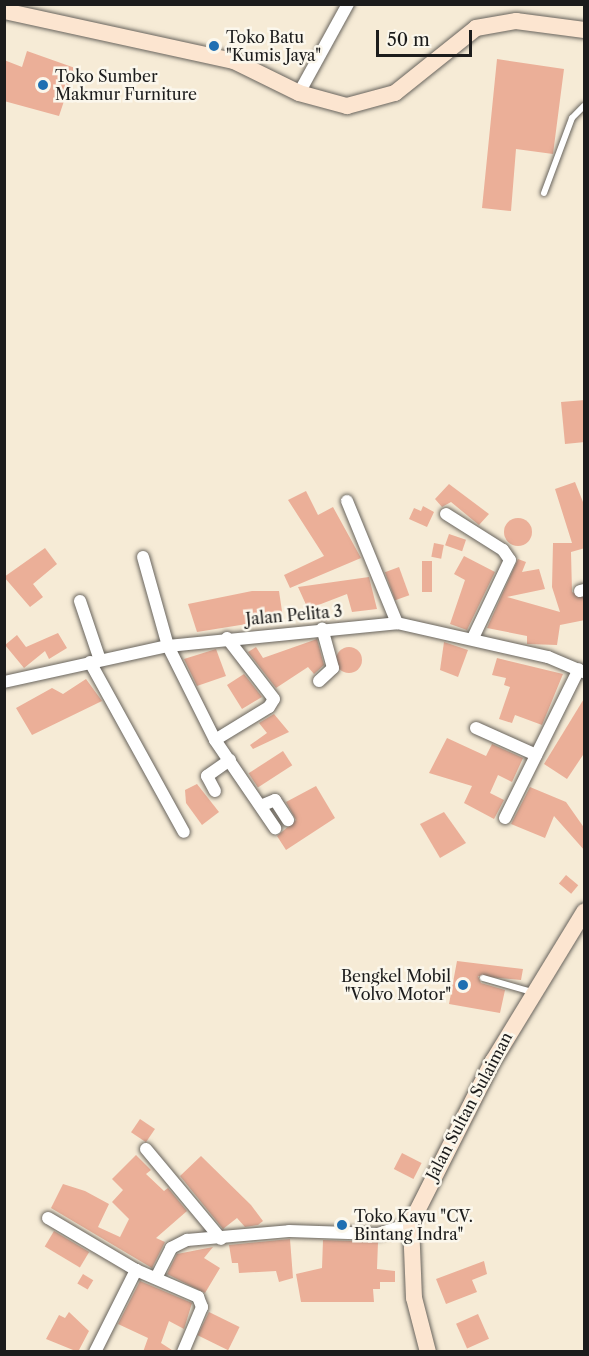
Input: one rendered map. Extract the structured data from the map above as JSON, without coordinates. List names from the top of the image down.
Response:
{
  "streets": {
    "main road": ["Jalan Sultan Sulaiman"],
    "street": ["Jalan Pelita 3"]
  },
  "places": [
    "Toko Batu \"Kumis Jaya\"",
    "Toko Sumber Makmur Furniture",
    "Bengkel Mobil \"Volvo Motor\"",
    "Toko Kayu \"CV. Bintang Indra\""
  ],
  "scale_bar": "50 m"
}
